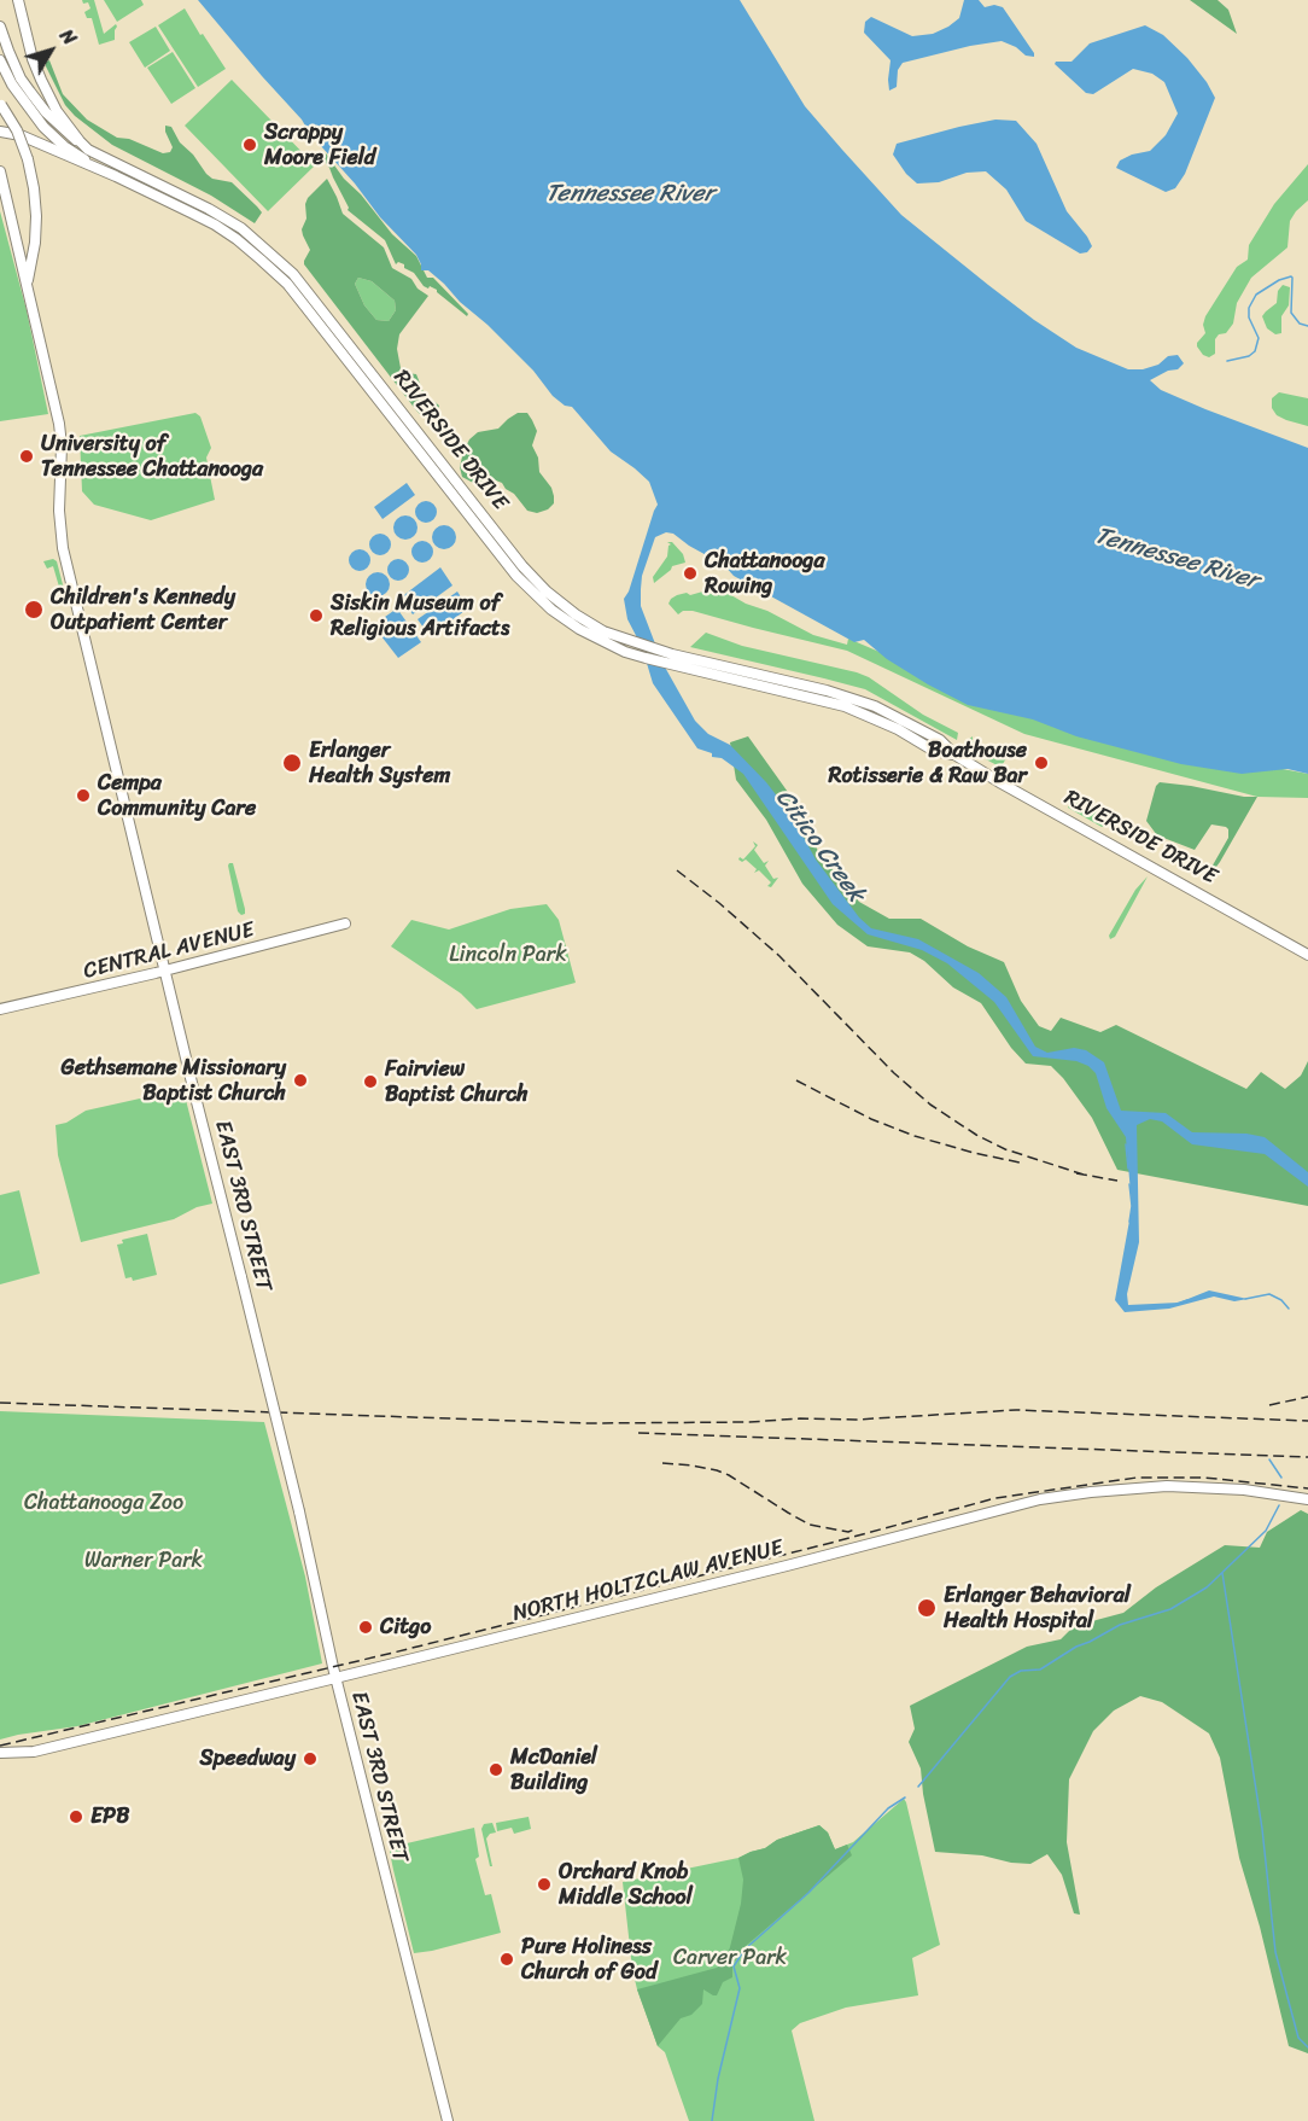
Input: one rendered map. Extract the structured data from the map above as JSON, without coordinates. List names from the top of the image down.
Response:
{
  "streets": {
    "main road": [
      "RIVERSIDE DRIVE",
      "CENTRAL AVENUE",
      "EAST 3RD STREET",
      "NORTH HOLTZCLAW AVENUE"
    ]
  },
  "crossings": [
    ["CENTRAL AVENUE", "EAST 3RD STREET"],
    ["EAST 3RD STREET", "NORTH HOLTZCLAW AVENUE"]
  ],
  "water": ["Tennessee River", "Citico Creek"],
  "parks": [
    "Lincoln Park",
    "Chattanooga Zoo",
    "Warner Park",
    "Carver Park"
  ],
  "places": [
    "Scrappy Moore Field",
    "University of Tennessee Chattanooga",
    "Chattanooga Rowing",
    "Children's Kennedy Outpatient Center",
    "Siskin Museum of Religious Artifacts",
    "Erlanger Health System",
    "Boathouse Rotisserie & Raw Bar",
    "Cempa Community Care",
    "Gethsemane Missionary Baptist Church",
    "Fairview Baptist Church",
    "Erlanger Behavioral Health Hospital",
    "Citgo",
    "Speedway",
    "McDaniel Building",
    "EPB",
    "Orchard Knob Middle School",
    "Pure Holiness Church of God"
  ],
  "north": "top right"
}
